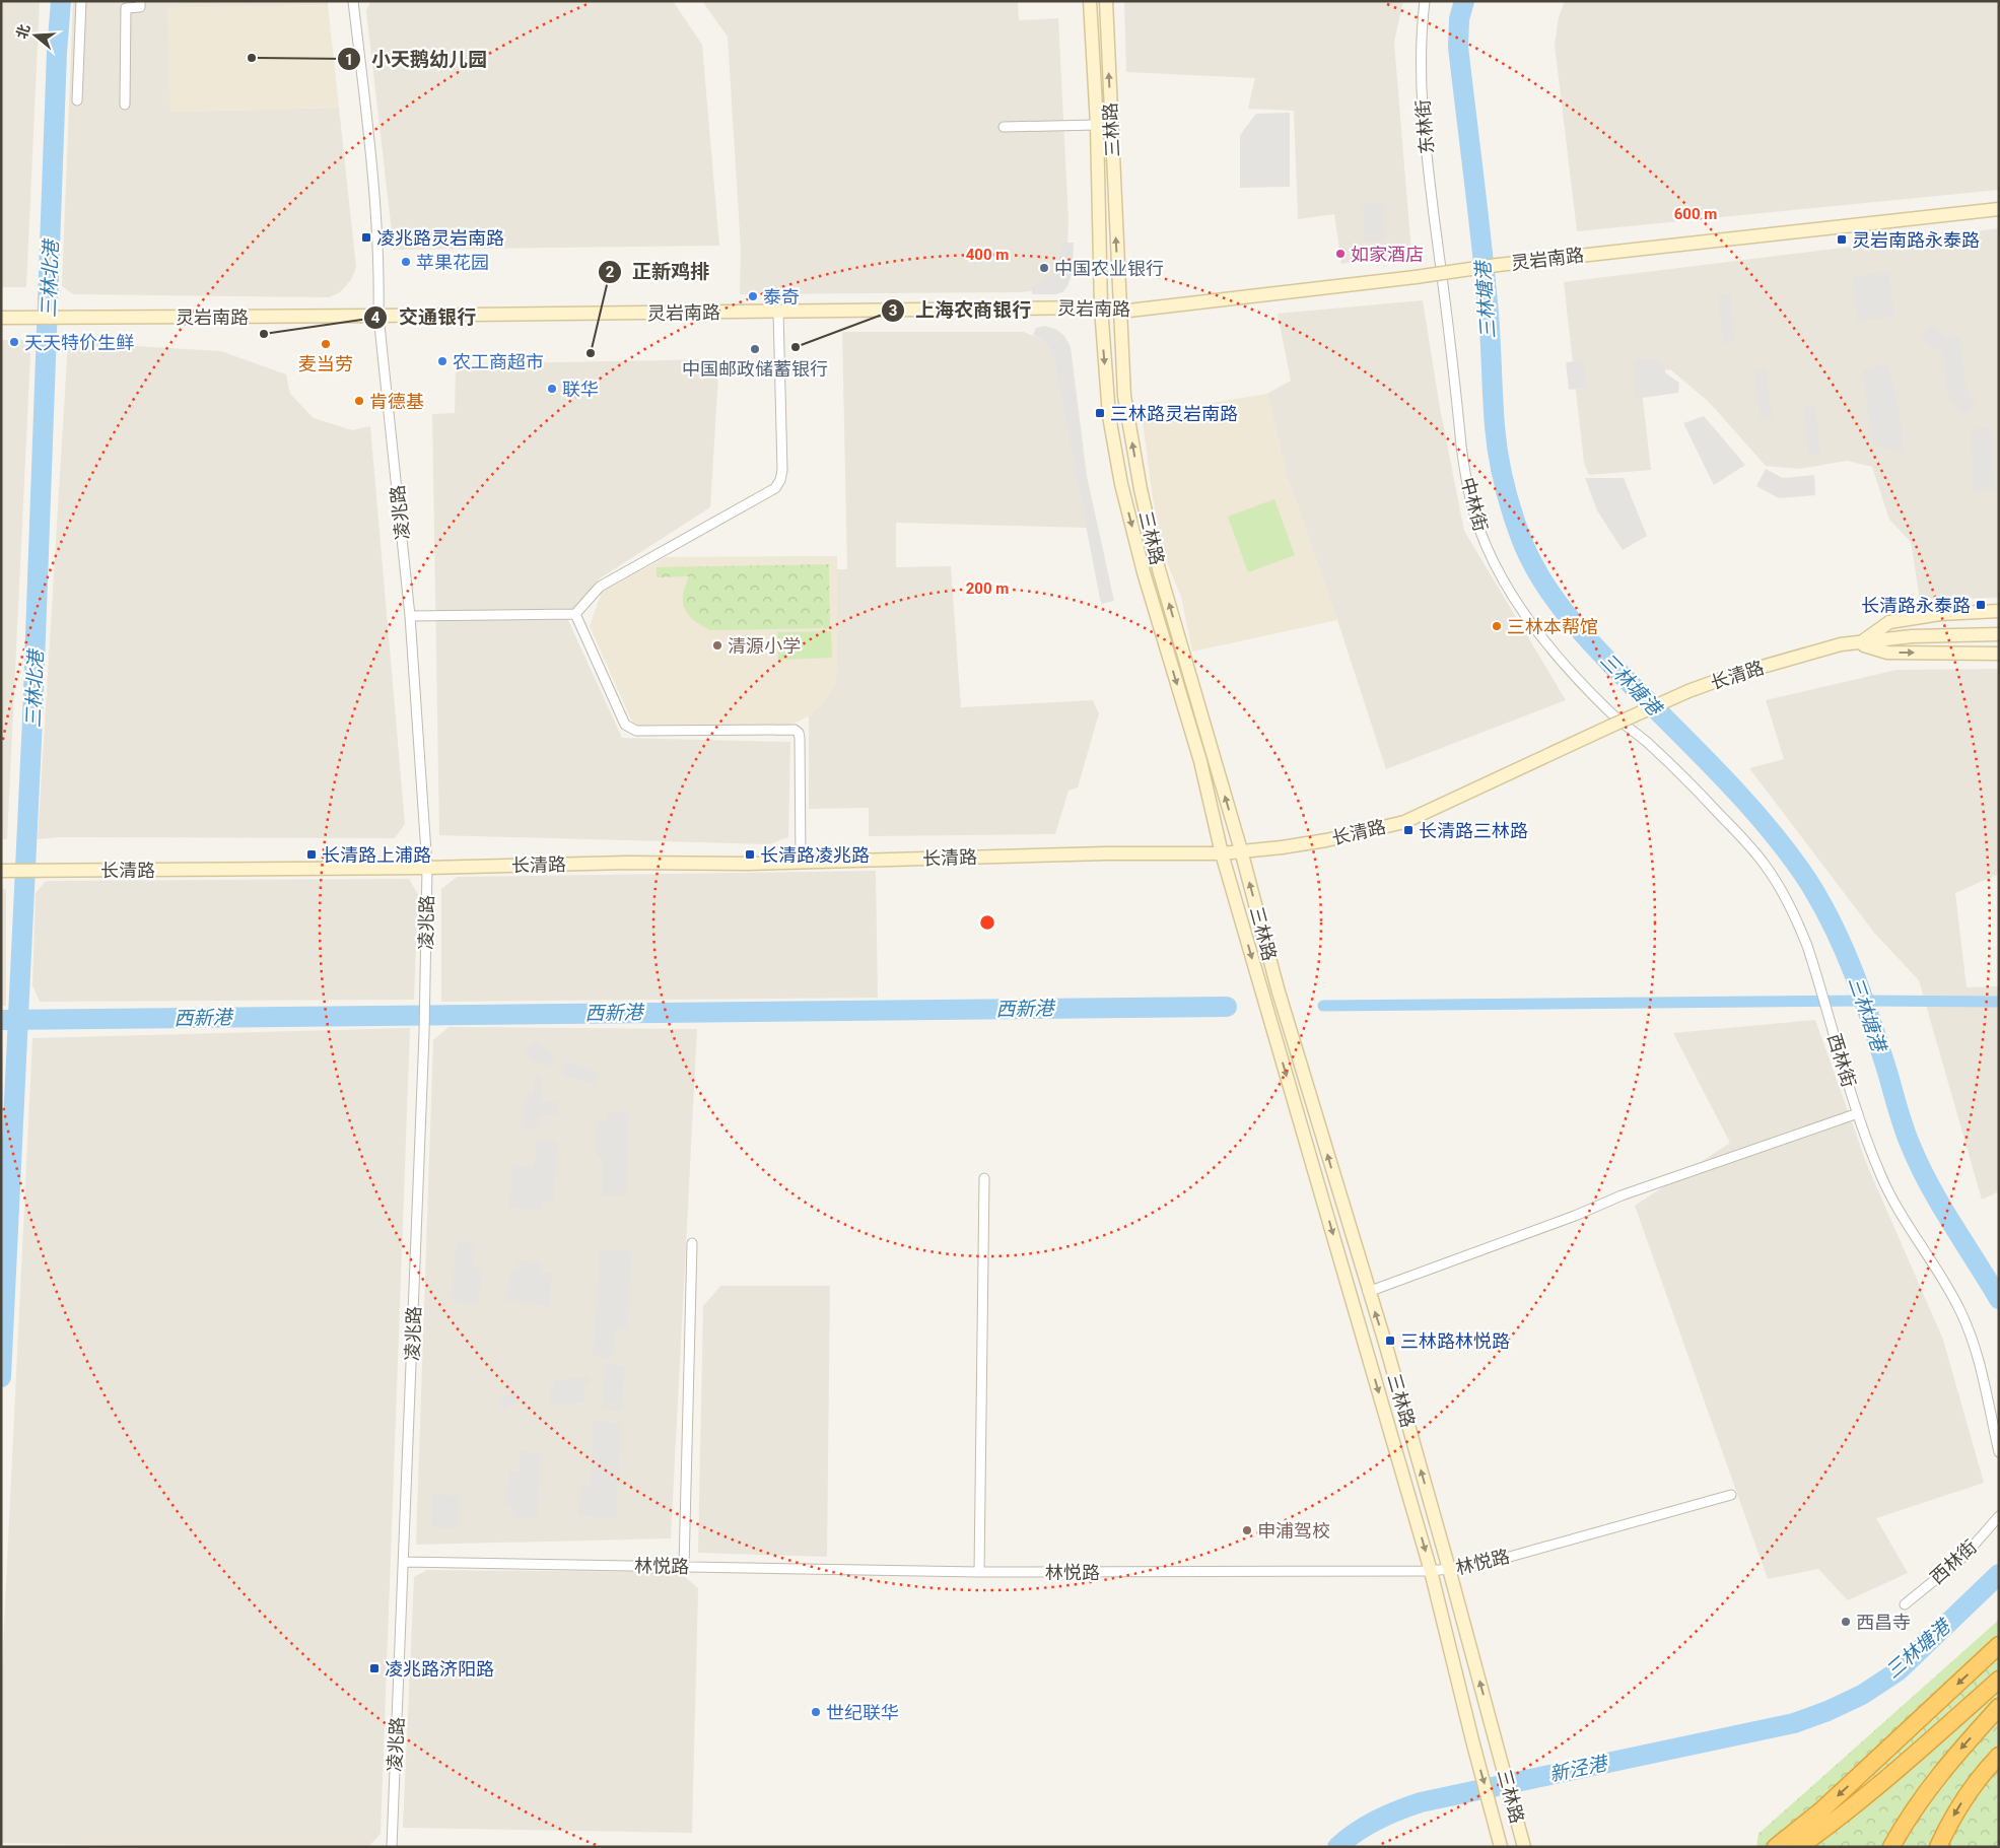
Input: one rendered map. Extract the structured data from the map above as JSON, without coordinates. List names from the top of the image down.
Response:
{
  "streets": {
    "main road": ["三林路", "灵岩南路", "长清路"],
    "street": [
      "东林街",
      "中林街",
      "凌兆路",
      "西林街",
      "林悦路"
    ]
  },
  "crossings": [
    ["东林街", "中林街"],
    ["三林路", "灵岩南路"],
    ["三林路", "长清路"],
    ["三林路", "林悦路"],
    ["灵岩南路", "凌兆路"],
    ["中林街", "长清路"],
    ["中林街", "西林街"],
    ["凌兆路", "长清路"],
    ["凌兆路", "林悦路"],
    ["长清路", "西林街"]
  ],
  "water": [
    "三林北港",
    "三林塘港",
    "西新港",
    "新泾港"
  ],
  "places": {
    "other": [
      "小天鹅幼儿园",
      "如家酒店",
      "苹果花园",
      "中国农业银行",
      "泰奇",
      "交通银行",
      "天天特价生鲜",
      "麦当劳",
      "上海农商银行",
      "中国邮政储蓄银行",
      "正新鸡排",
      "农工商超市",
      "联华",
      "肯德基",
      "三林本帮馆",
      "清源小学",
      "申浦驾校",
      "西昌寺",
      "世纪联华"
    ],
    "transit": [
      "凌兆路灵岩南路",
      "灵岩南路永泰路",
      "三林路灵岩南路",
      "长清路永泰路",
      "长清路三林路",
      "长清路上浦路",
      "长清路凌兆路",
      "三林路林悦路",
      "凌兆路济阳路"
    ]
  },
  "north": "left",
  "rings": ["600 m", "400 m", "200 m"]
}
